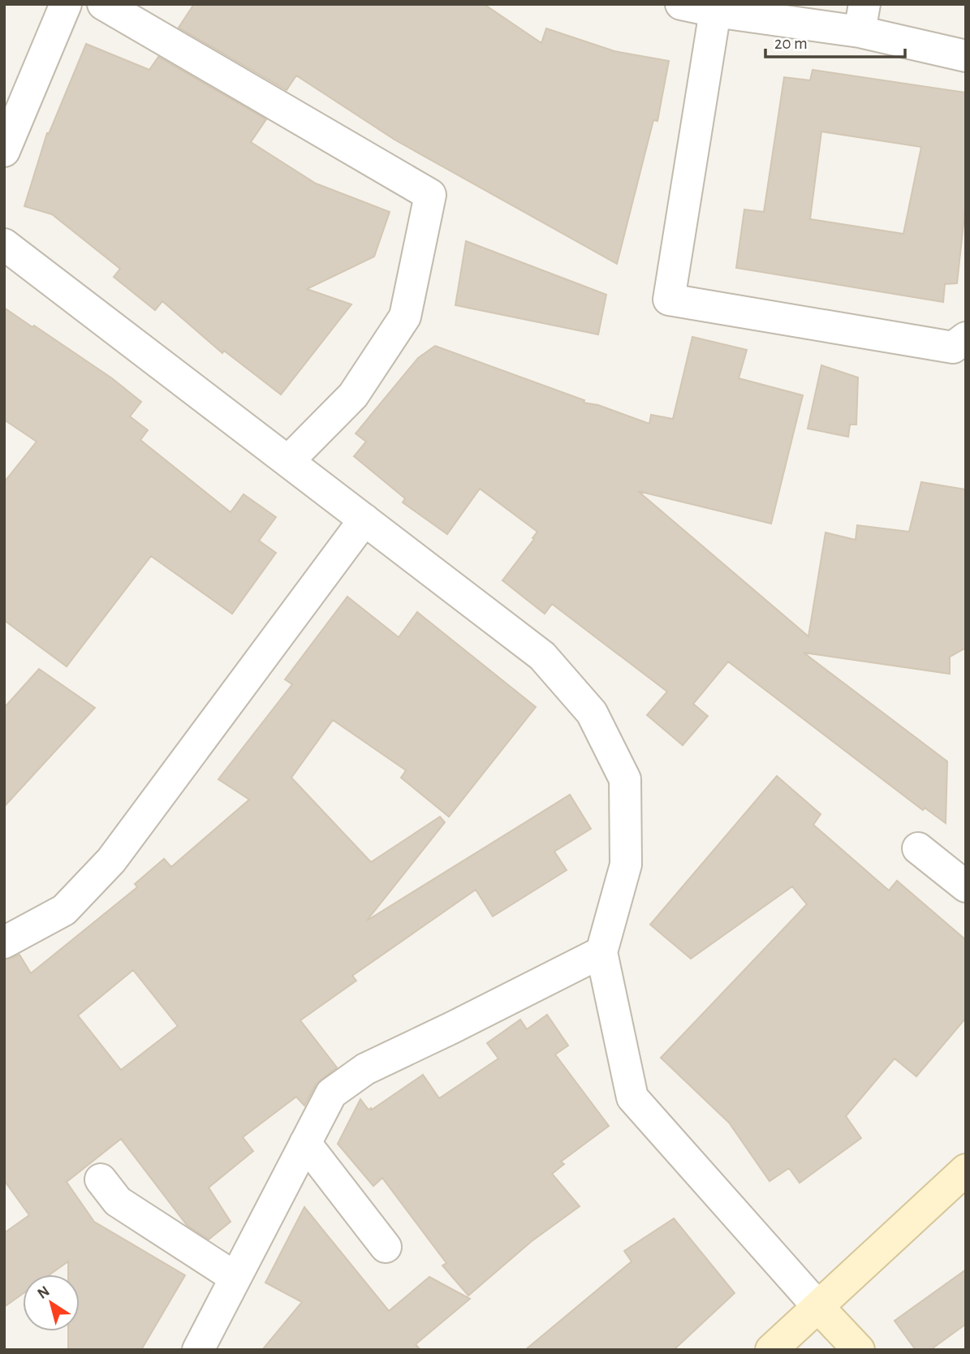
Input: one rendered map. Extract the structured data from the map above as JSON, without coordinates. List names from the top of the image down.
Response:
{
  "scale_bar": "20 m",
  "north": "top left"
}
